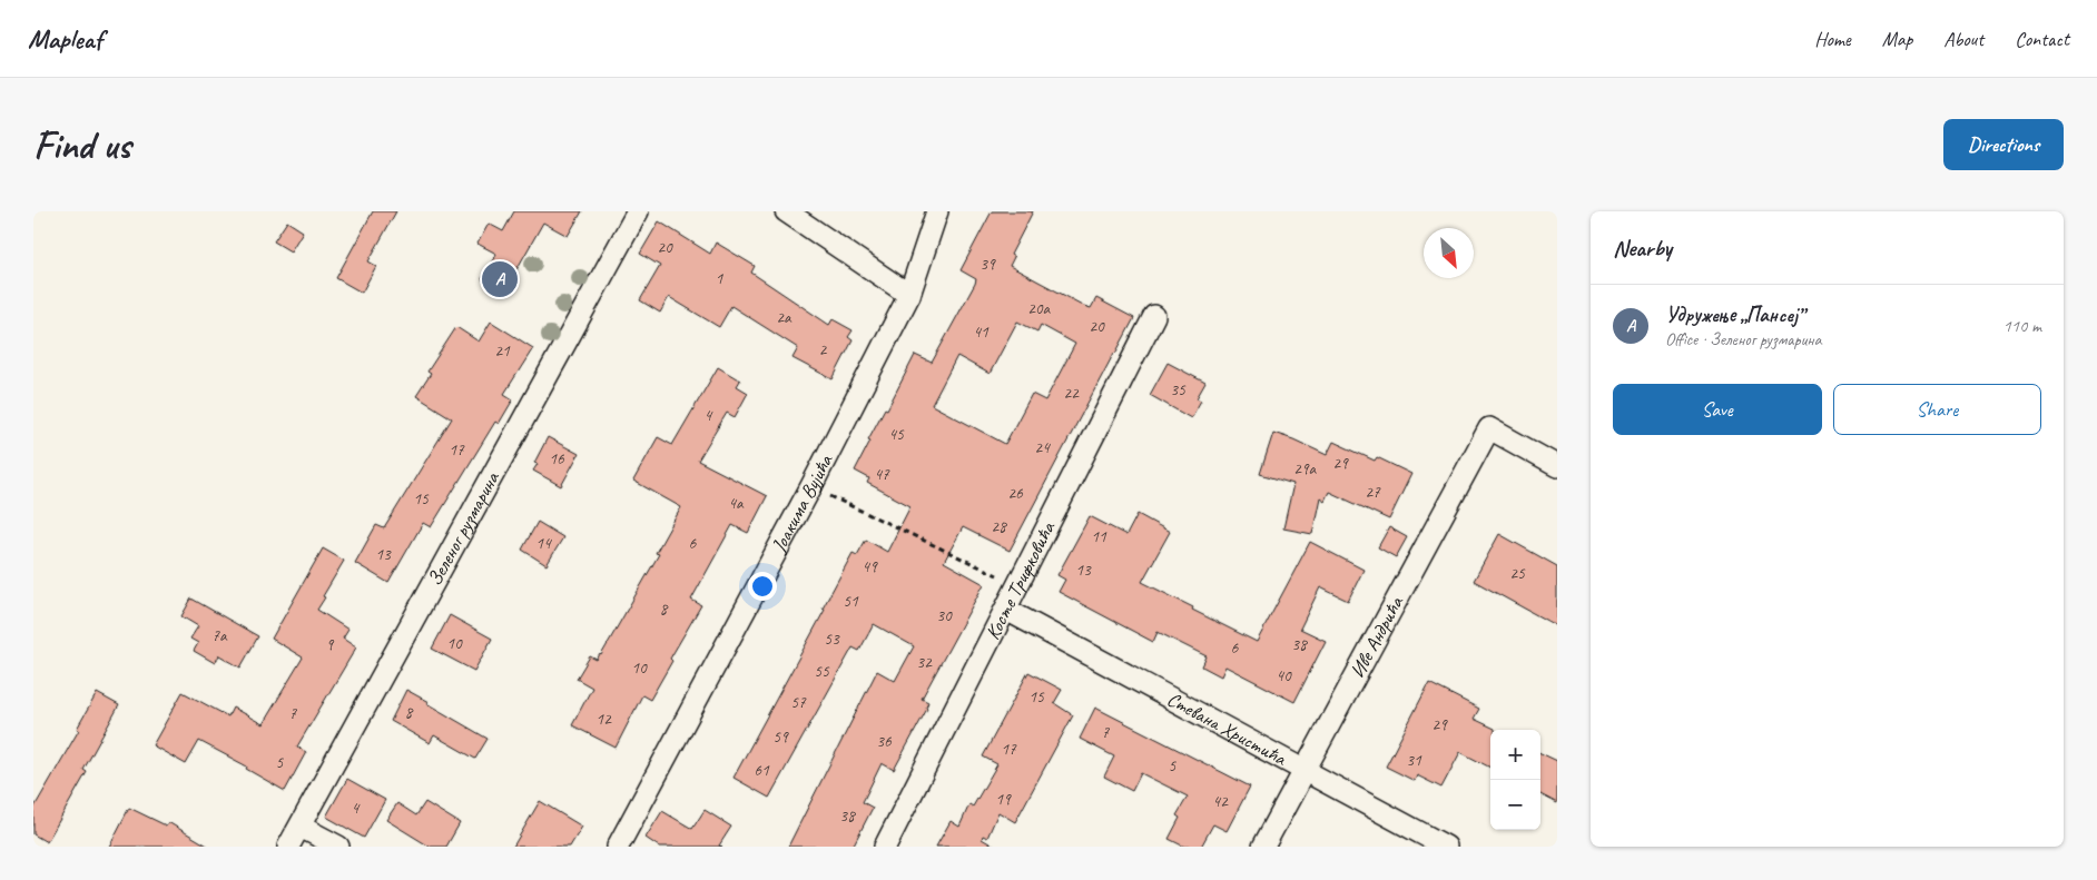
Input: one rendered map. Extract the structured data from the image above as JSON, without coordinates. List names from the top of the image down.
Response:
{
  "streets": {
    "street": [
      "Јоакима Вујића",
      "Зеленог рузмарина",
      "Косте Трифковића",
      "Иве Андрића",
      "Стевана Христића"
    ]
  },
  "crossings": [
    ["Косте Трифковића", "Стевана Христића"],
    ["Иве Андрића", "Стевана Христића"]
  ],
  "house_numbers": [
    "20",
    "39",
    "1",
    "20a",
    "2a",
    "20",
    "41",
    "2",
    "21",
    "35",
    "22",
    "4",
    "45",
    "24",
    "17",
    "16",
    "29",
    "29a",
    "47",
    "27",
    "26",
    "15",
    "4a",
    "28",
    "11",
    "14",
    "6",
    "13",
    "49",
    "13",
    "25",
    "51",
    "8",
    "30",
    "7a",
    "53",
    "10",
    "9",
    "38",
    "6",
    "32",
    "10",
    "55",
    "40",
    "15",
    "57",
    "8",
    "7",
    "12",
    "29",
    "7",
    "59",
    "36",
    "17",
    "31",
    "5",
    "5",
    "61",
    "19",
    "42",
    "4",
    "38"
  ],
  "north": "bottom right",
  "page": {
    "header": "Mapleaf",
    "nav": [
      "Home",
      "Map",
      "About",
      "Contact"
    ],
    "buttons": [
      "Directions",
      ["Save", "Share"]
    ],
    "title": "Find us",
    "heading": "Nearby",
    "pins": "A",
    "list": [
      {
        "mark": "A",
        "name": "Удружење „Пансеј”",
        "note": "Office · Зеленог рузмарина",
        "value": "110 m"
      }
    ],
    "map_buttons": ["+", "−"]
  }
}
